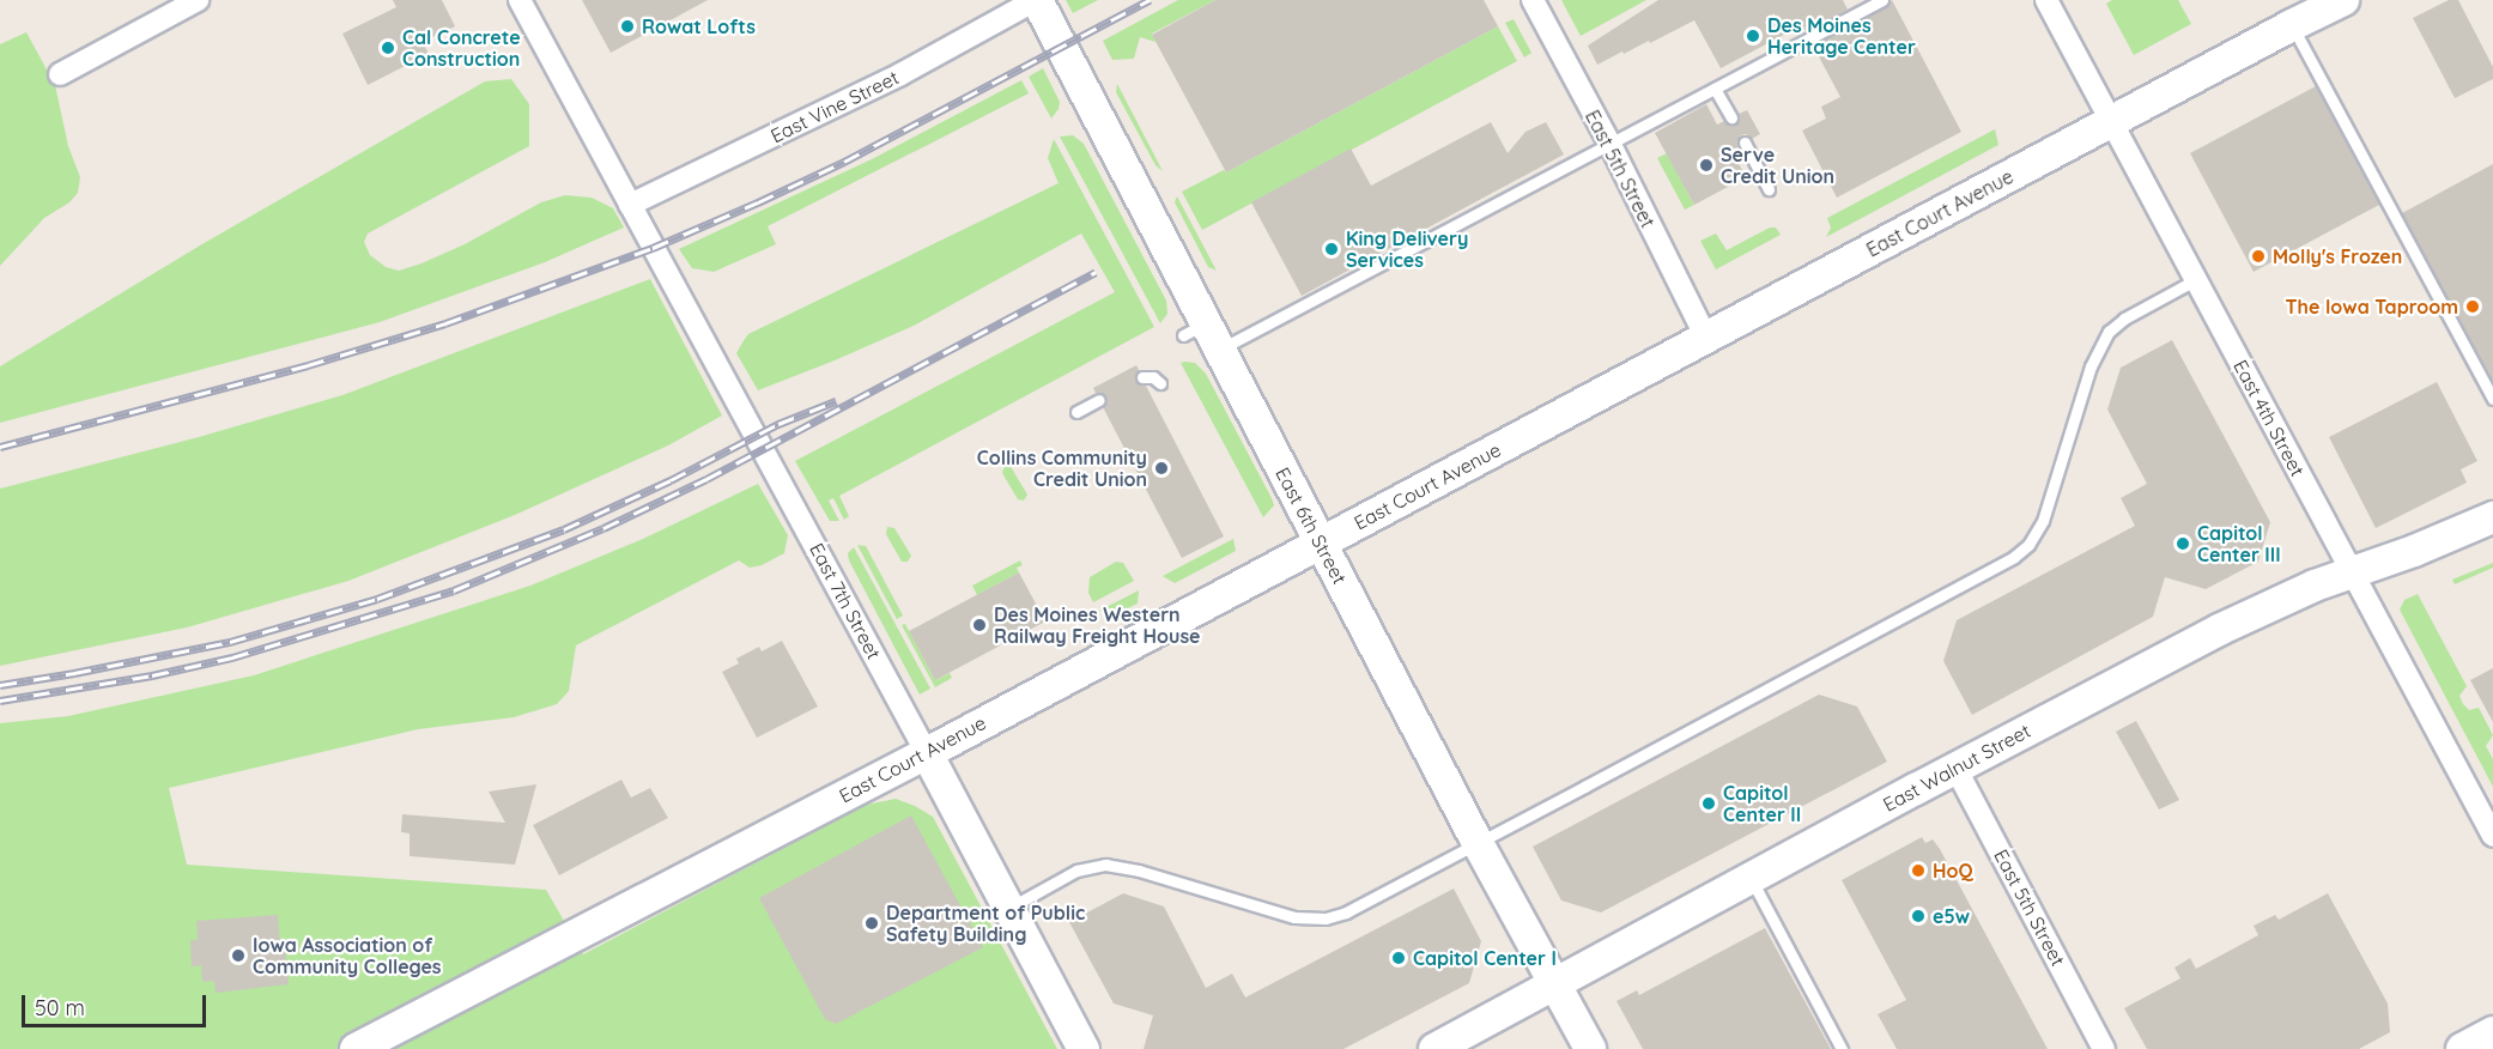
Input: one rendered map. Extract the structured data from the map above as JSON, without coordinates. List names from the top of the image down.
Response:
{
  "streets": {
    "street": [
      "East Vine Street",
      "East 5th Street",
      "East Court Avenue",
      "East 4th Street",
      "East 6th Street",
      "East 7th Street",
      "East Walnut Street"
    ]
  },
  "crossings": [
    ["East Vine Street", "East 6th Street"],
    ["East Vine Street", "East 7th Street"],
    ["East 5th Street", "East Court Avenue"],
    ["East 5th Street", "East Walnut Street"],
    ["East Court Avenue", "East 4th Street"],
    ["East Court Avenue", "East 6th Street"],
    ["East Court Avenue", "East 7th Street"],
    ["East 4th Street", "East Walnut Street"],
    ["East 6th Street", "East Walnut Street"]
  ],
  "places": [
    "Rowat Lofts",
    "Des Moines Heritage Center",
    "Cal Concrete Construction",
    "Serve Credit Union",
    "King Delivery Services",
    "Molly's Frozen",
    "The Iowa Taproom",
    "Collins Community Credit Union",
    "Capitol Center III",
    "Des Moines Western Railway Freight House",
    "Capitol Center II",
    "HoQ",
    "e5w",
    "Department of Public Safety Building",
    "Iowa Association of Community Colleges",
    "Capitol Center I"
  ],
  "scale_bar": "50 m"
}
